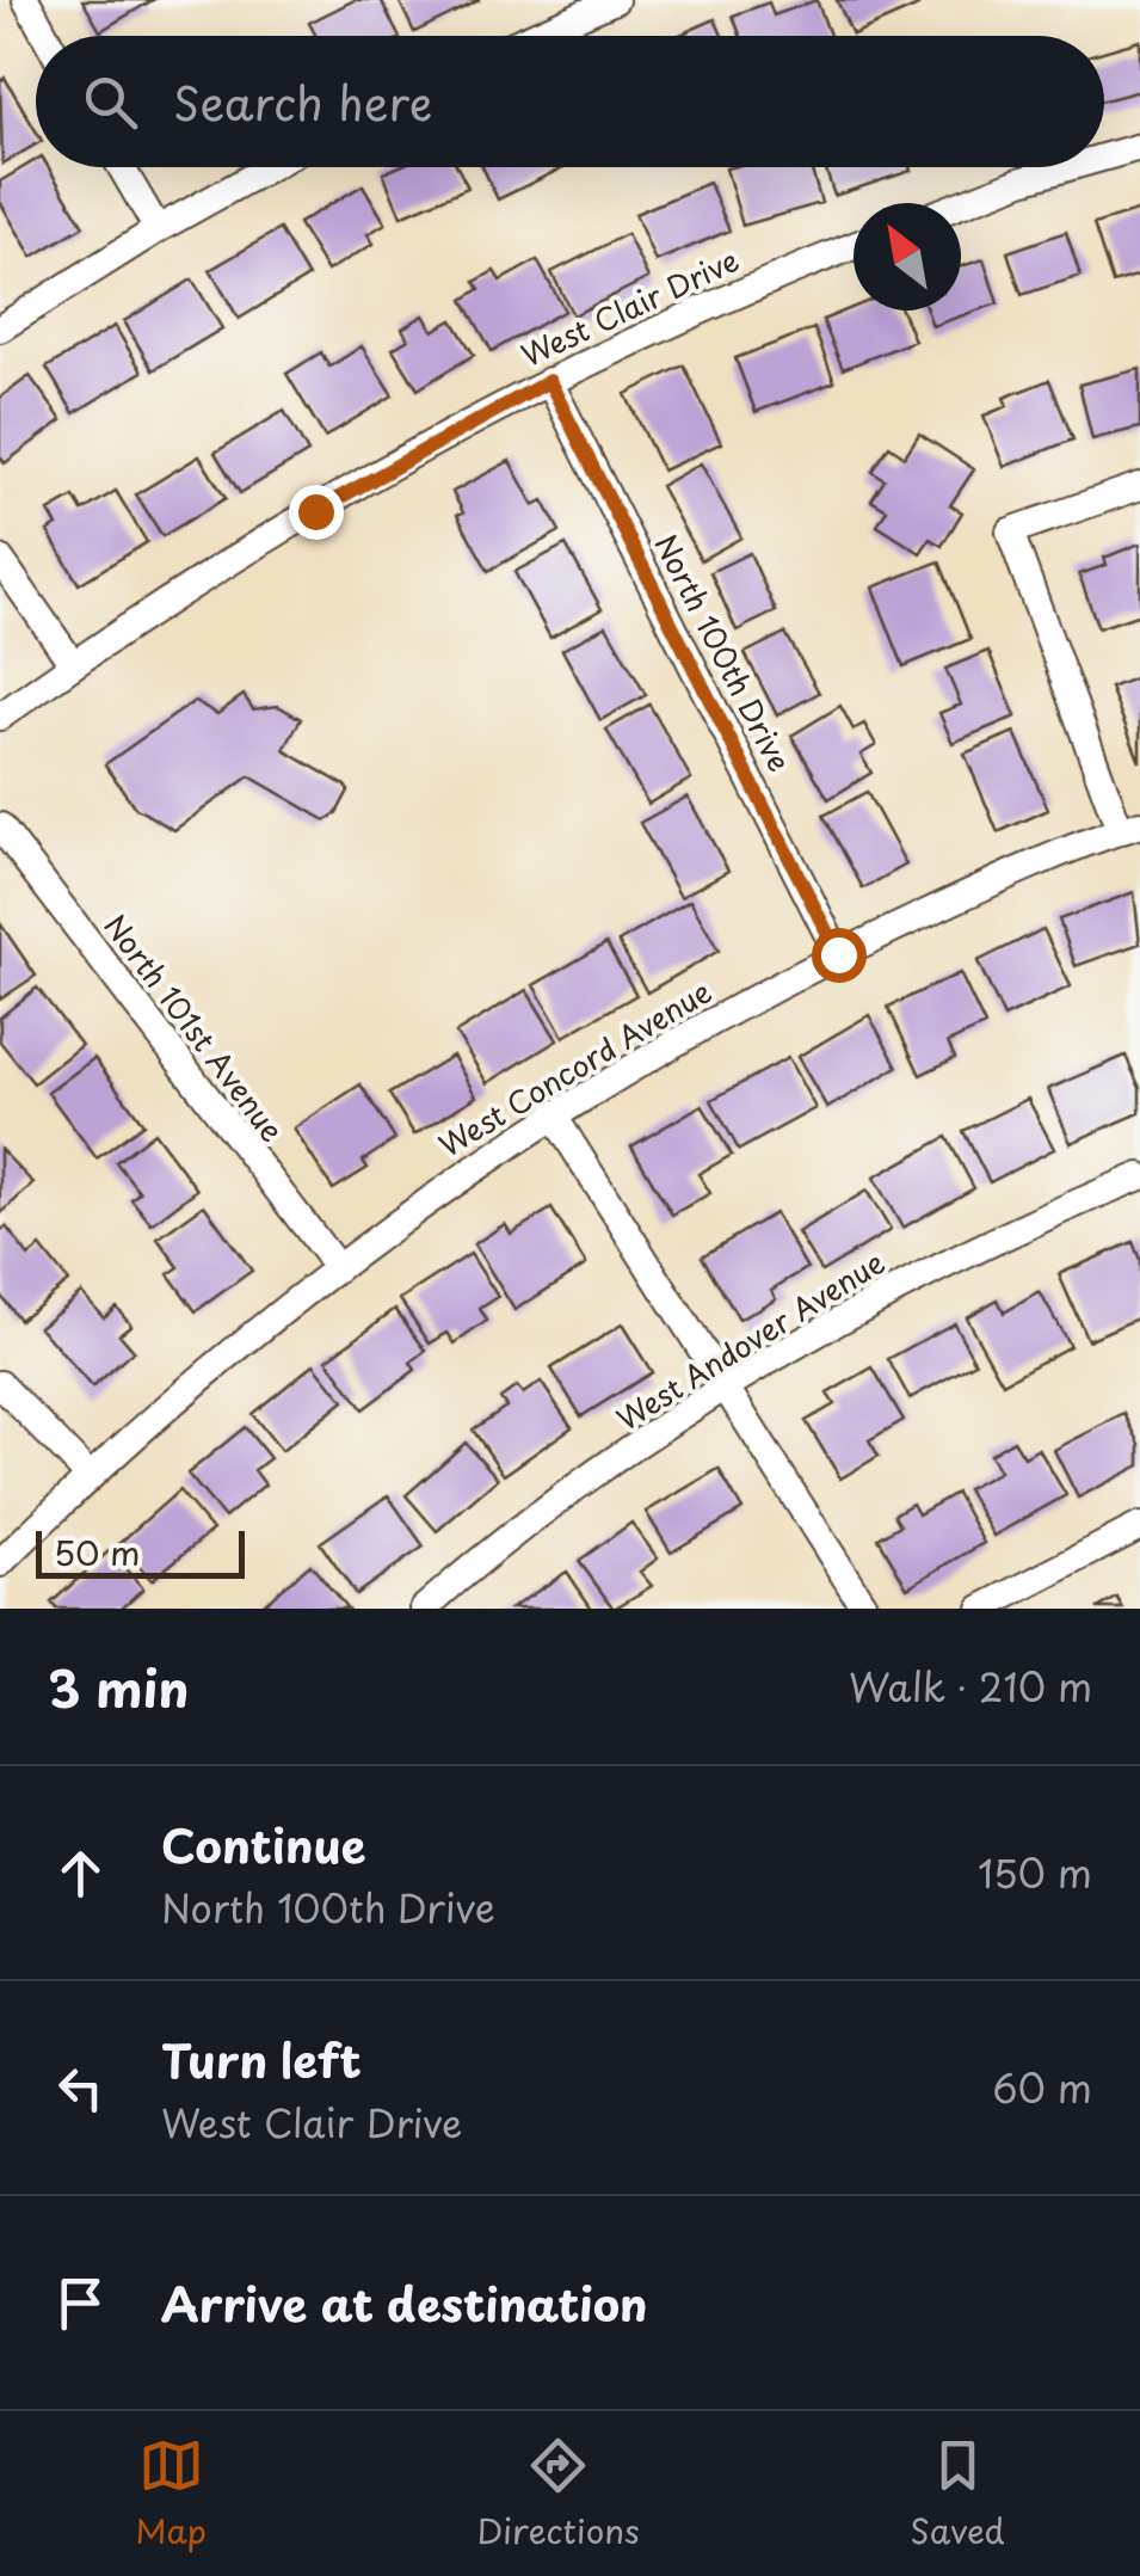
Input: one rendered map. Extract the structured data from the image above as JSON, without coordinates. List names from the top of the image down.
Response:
{
  "streets": {
    "street": [
      "West Clair Drive",
      "North 100th Drive",
      "North 101st Avenue",
      "West Concord Avenue",
      "West Andover Avenue"
    ]
  },
  "crossings": [
    ["West Clair Drive", "North 100th Drive"],
    ["North 100th Drive", "West Concord Avenue"],
    ["North 101st Avenue", "West Concord Avenue"]
  ],
  "scale_bar": "50 m",
  "north": "top left",
  "page": {
    "search": "Search here",
    "scale": "50 m",
    "heading": ["3 min", "Walk · 210 m"],
    "list": [
      ["Continue", "North 100th Drive", "150 m"],
      ["Turn left", "West Clair Drive", "60 m"],
      "Arrive at destination"
    ],
    "nav": ["Map", "Directions", "Saved"]
  }
}
